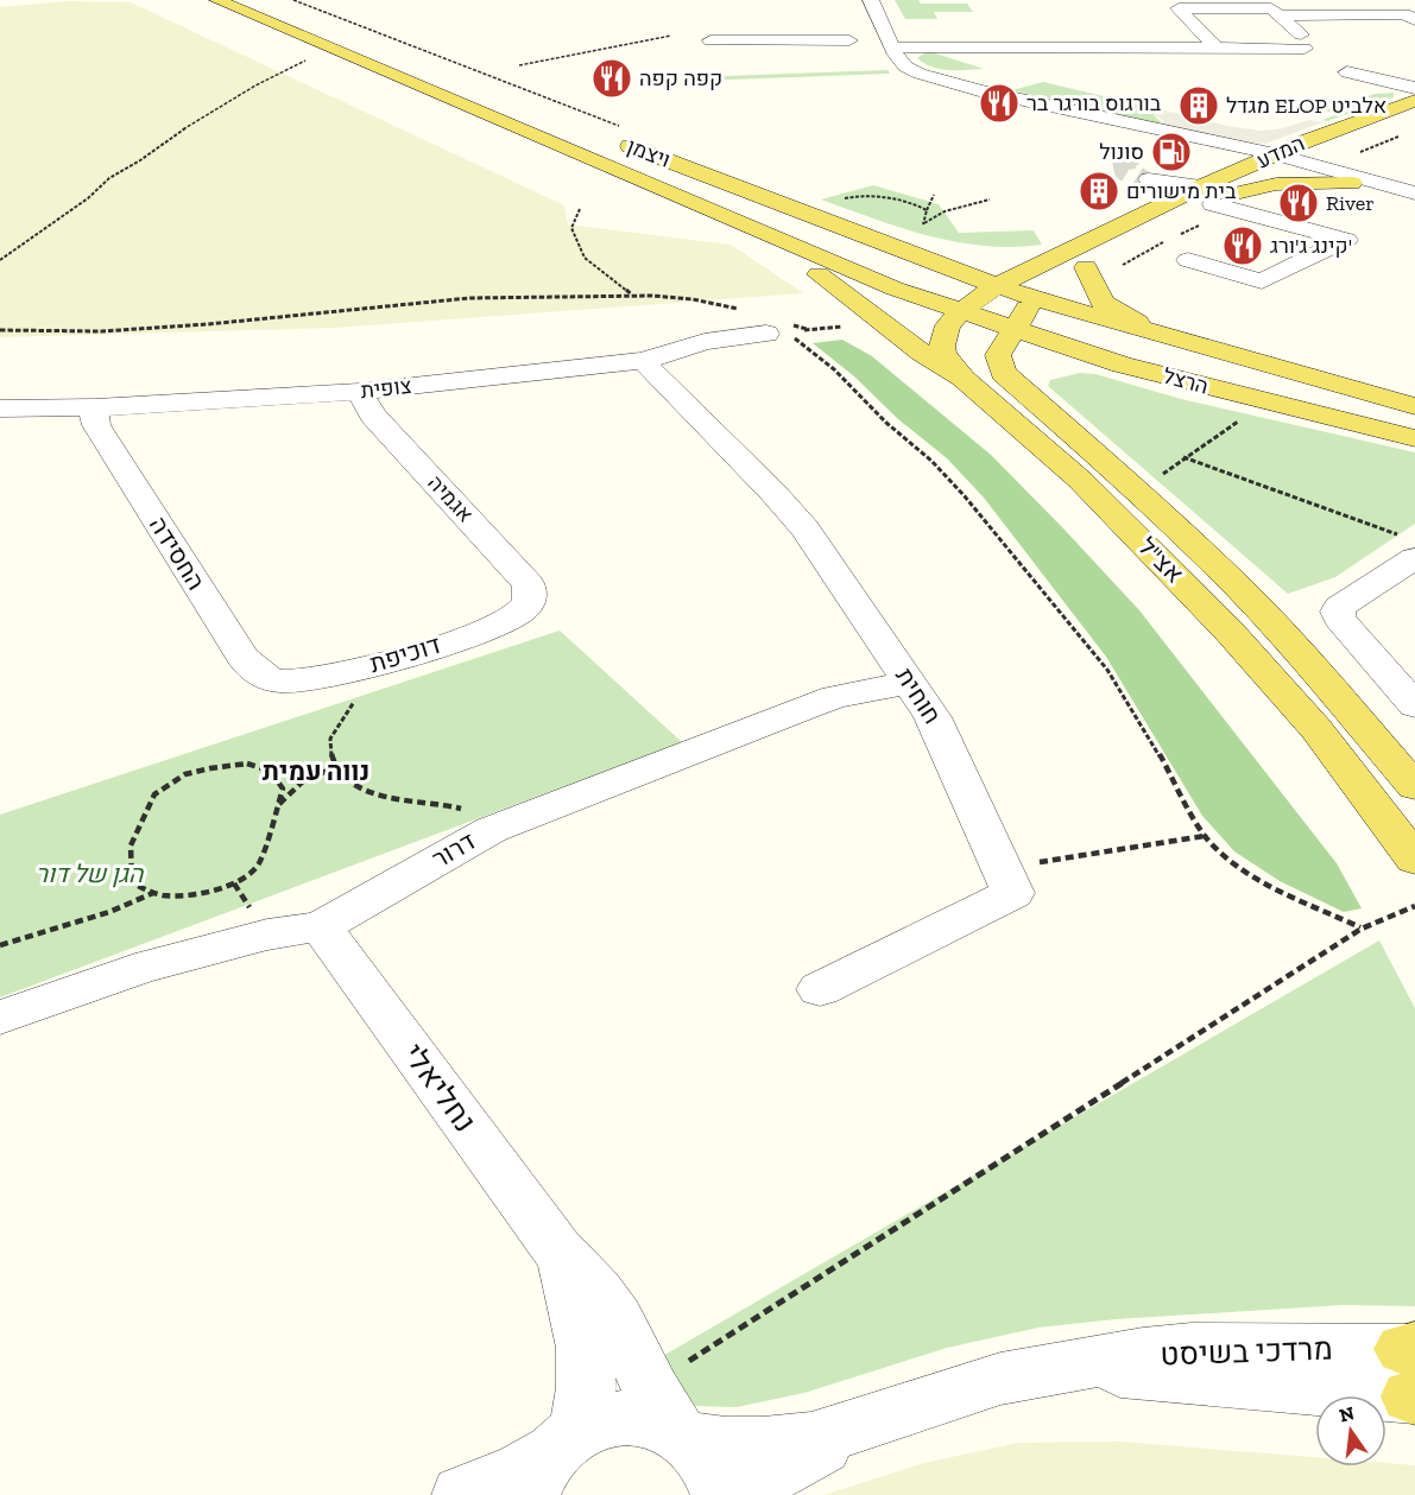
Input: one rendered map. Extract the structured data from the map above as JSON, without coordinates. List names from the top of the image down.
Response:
{
  "streets": {
    "main road": [
      "המדע",
      "ויצמן",
      "הרצל",
      "אצ\"ל"
    ],
    "street": [
      "צופית",
      "אגמיה",
      "החסידה",
      "דוכיפת",
      "חוחית",
      "דרור",
      "נחליאלי",
      "מרדכי בשיסט"
    ]
  },
  "crossings": [
    ["המדע", "ויצמן"],
    ["המדע", "הרצל"],
    ["המדע", "אצ\"ל"],
    ["ויצמן", "הרצל"],
    ["ויצמן", "אצ\"ל"],
    ["הרצל", "אצ\"ל"],
    ["צופית", "אגמיה"],
    ["צופית", "החסידה"],
    ["צופית", "חוחית"],
    ["אגמיה", "דוכיפת"],
    ["החסידה", "דוכיפת"],
    ["חוחית", "דרור"],
    ["דרור", "נחליאלי"],
    ["נחליאלי", "מרדכי בשיסט"]
  ],
  "districts": ["נווה עמית"],
  "parks": ["הגן של דור"],
  "places": {
    "restaurant": [
      "קפה קפה",
      "בורגוס בורגר בר",
      "River",
      "קינג ג'ורג'"
    ],
    "building": ["מגדל ELOP אלביט", "בית מישורים"],
    "fuel station": ["סונול"]
  },
  "north": "top"
}
